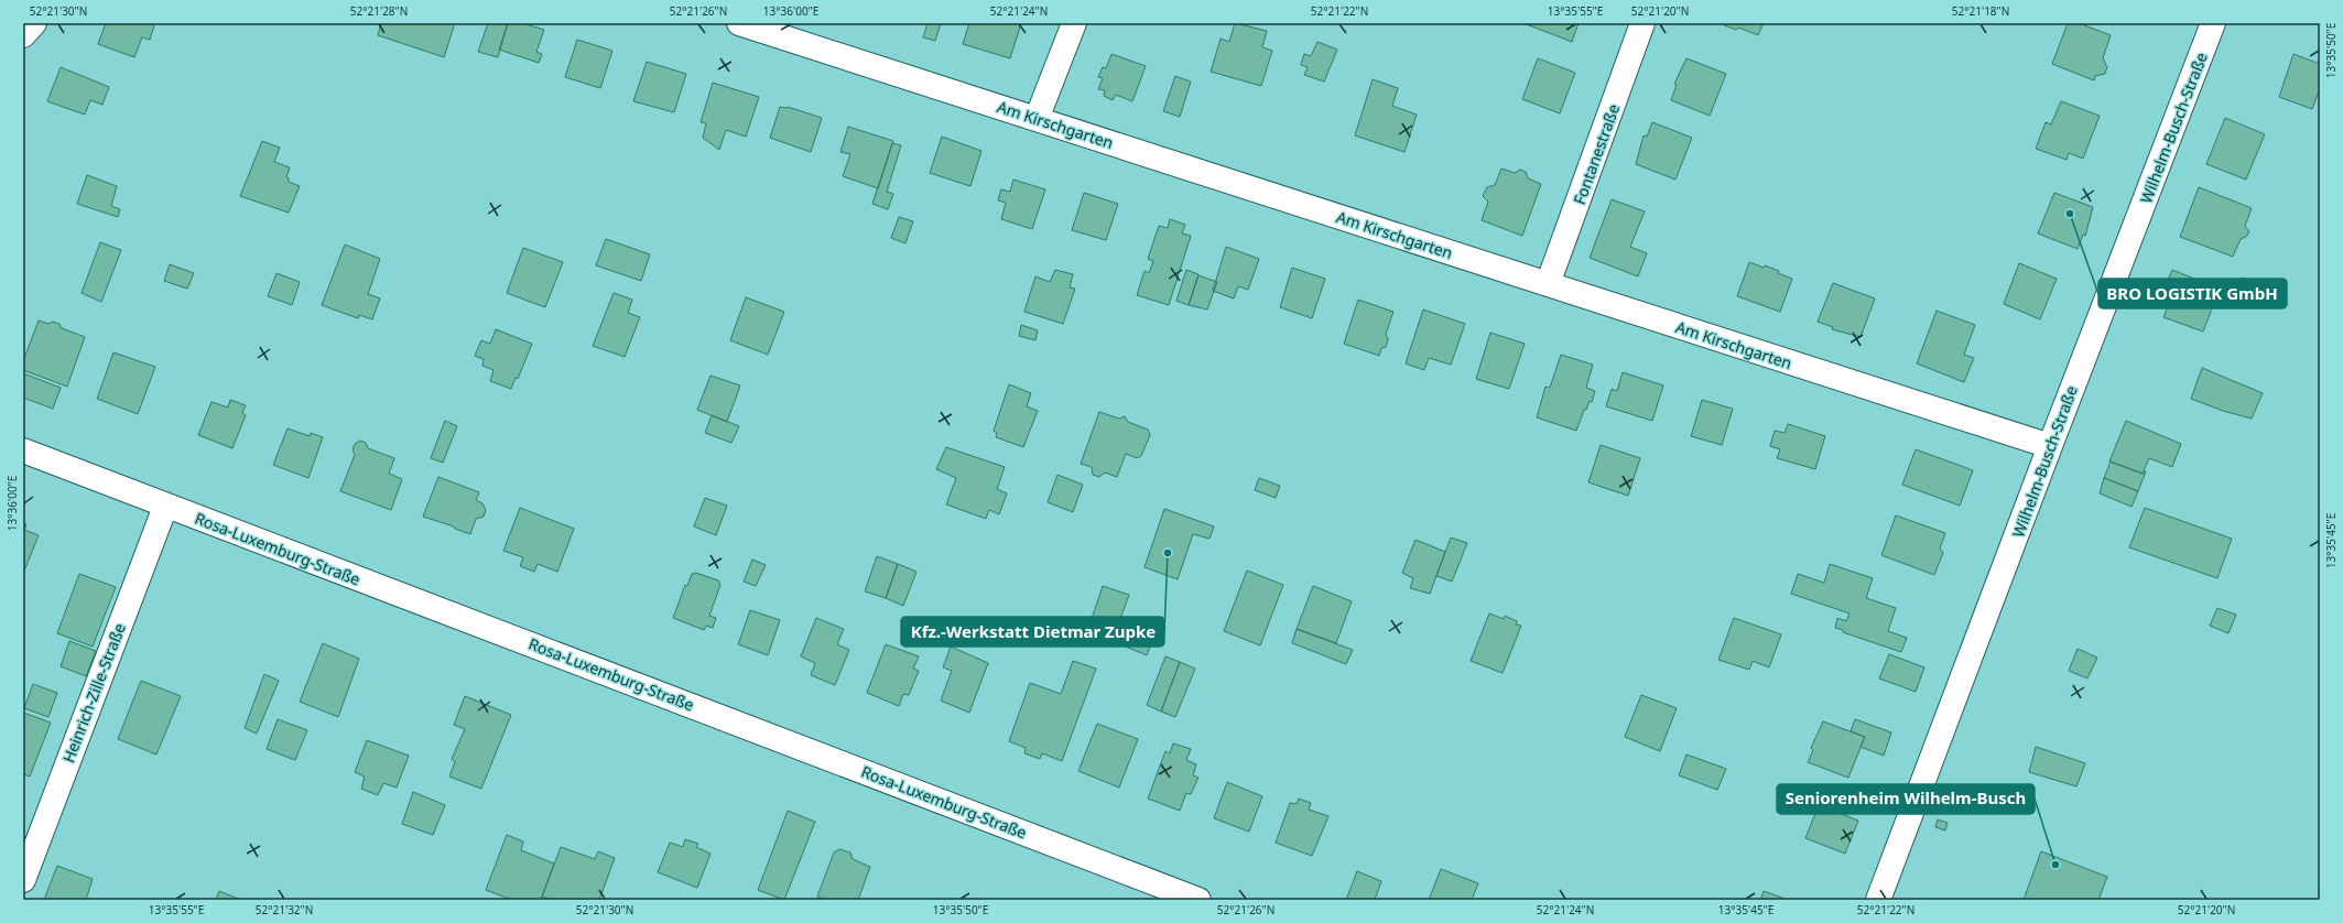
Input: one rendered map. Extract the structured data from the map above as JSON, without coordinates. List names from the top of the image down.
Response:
{
  "streets": {
    "street": [
      "Am Kirschgarten",
      "Wilhelm-Busch-Straße",
      "Fontanestraße",
      "Rosa-Luxemburg-Straße",
      "Heinrich-Zille-Straße"
    ]
  },
  "crossings": [
    ["Am Kirschgarten", "Wilhelm-Busch-Straße"],
    ["Am Kirschgarten", "Fontanestraße"],
    ["Rosa-Luxemburg-Straße", "Heinrich-Zille-Straße"]
  ],
  "places": ["BRO LOGISTIK GmbH", "Kfz.-Werkstatt Dietmar Zupke", "Seniorenheim Wilhelm-Busch"],
  "coordinates": [
    "52°21'30\"N",
    "52°21'28\"N",
    "52°21'26\"N",
    "13°36'00\"E",
    "52°21'24\"N",
    "52°21'22\"N",
    "13°35'55\"E",
    "52°21'20\"N",
    "52°21'18\"N",
    "13°35'50\"E",
    "13°35'45\"E",
    "52°21'32\"N"
  ]
}
